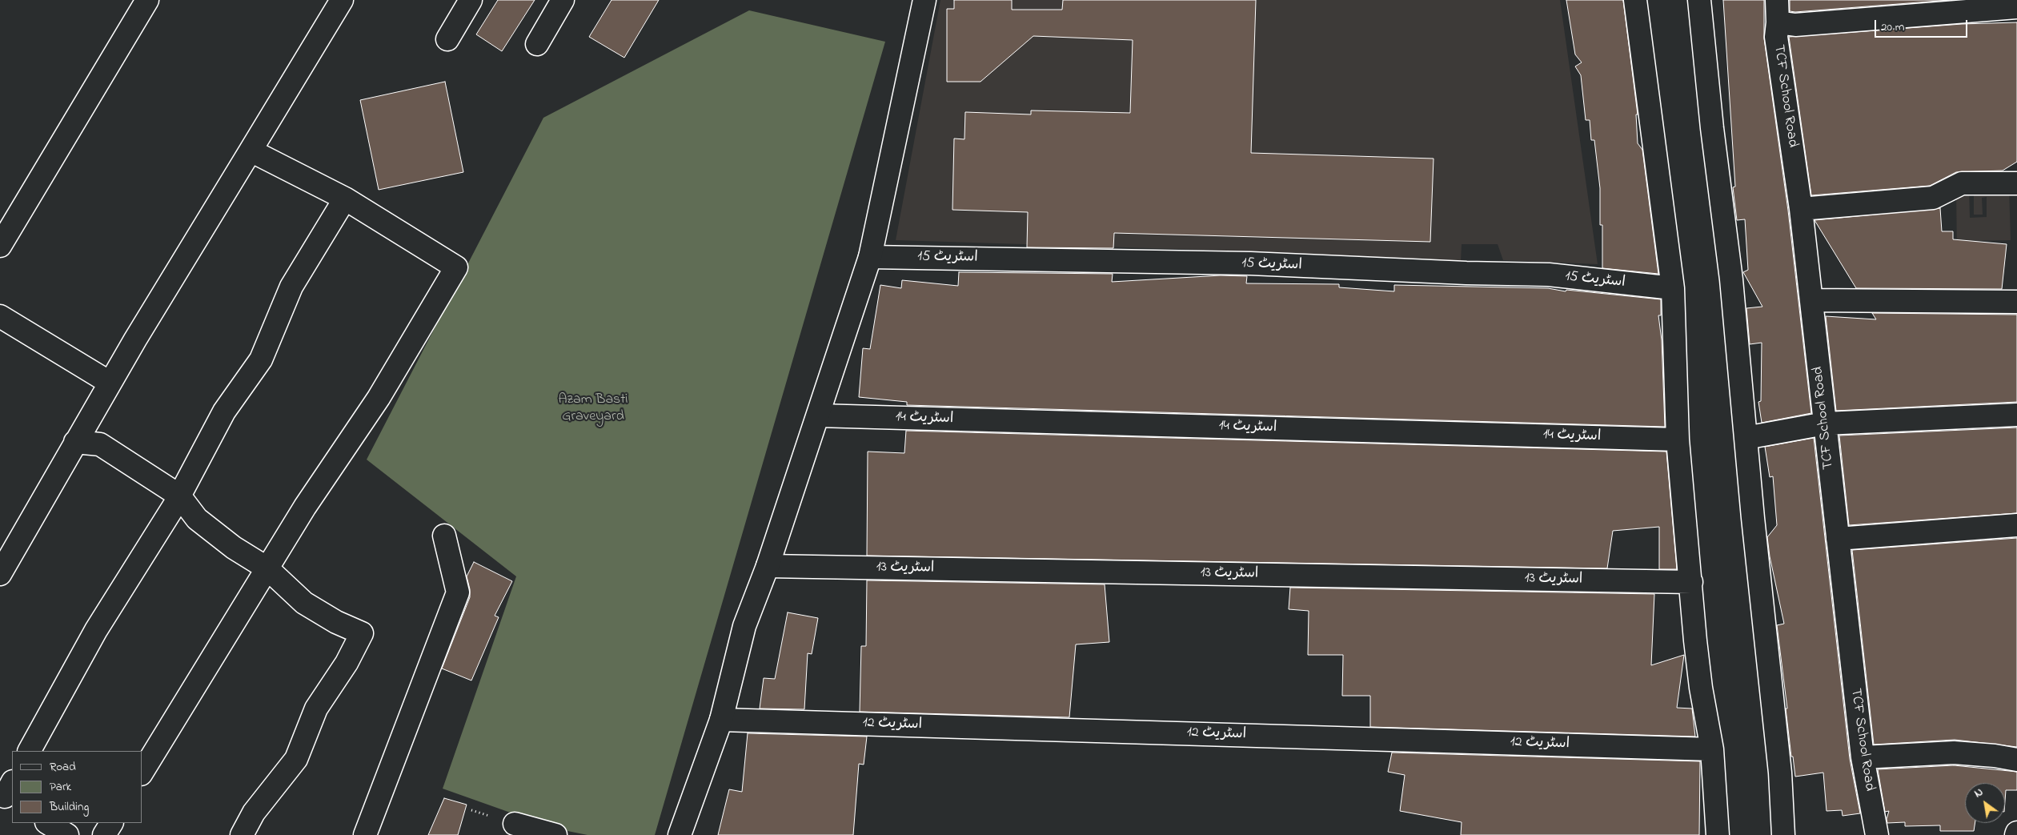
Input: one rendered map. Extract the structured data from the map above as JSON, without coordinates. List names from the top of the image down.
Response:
{
  "streets": {
    "street": [
      "TCF School Road",
      "اسٹریٹ 15",
      "اسٹریٹ 14",
      "اسٹریٹ 13",
      "اسٹریٹ 12"
    ]
  },
  "parks": ["Azam Basti Graveyard"],
  "legend": ["Road", "Park", "Building"],
  "scale_bar": "20 m",
  "north": "top left"
}
